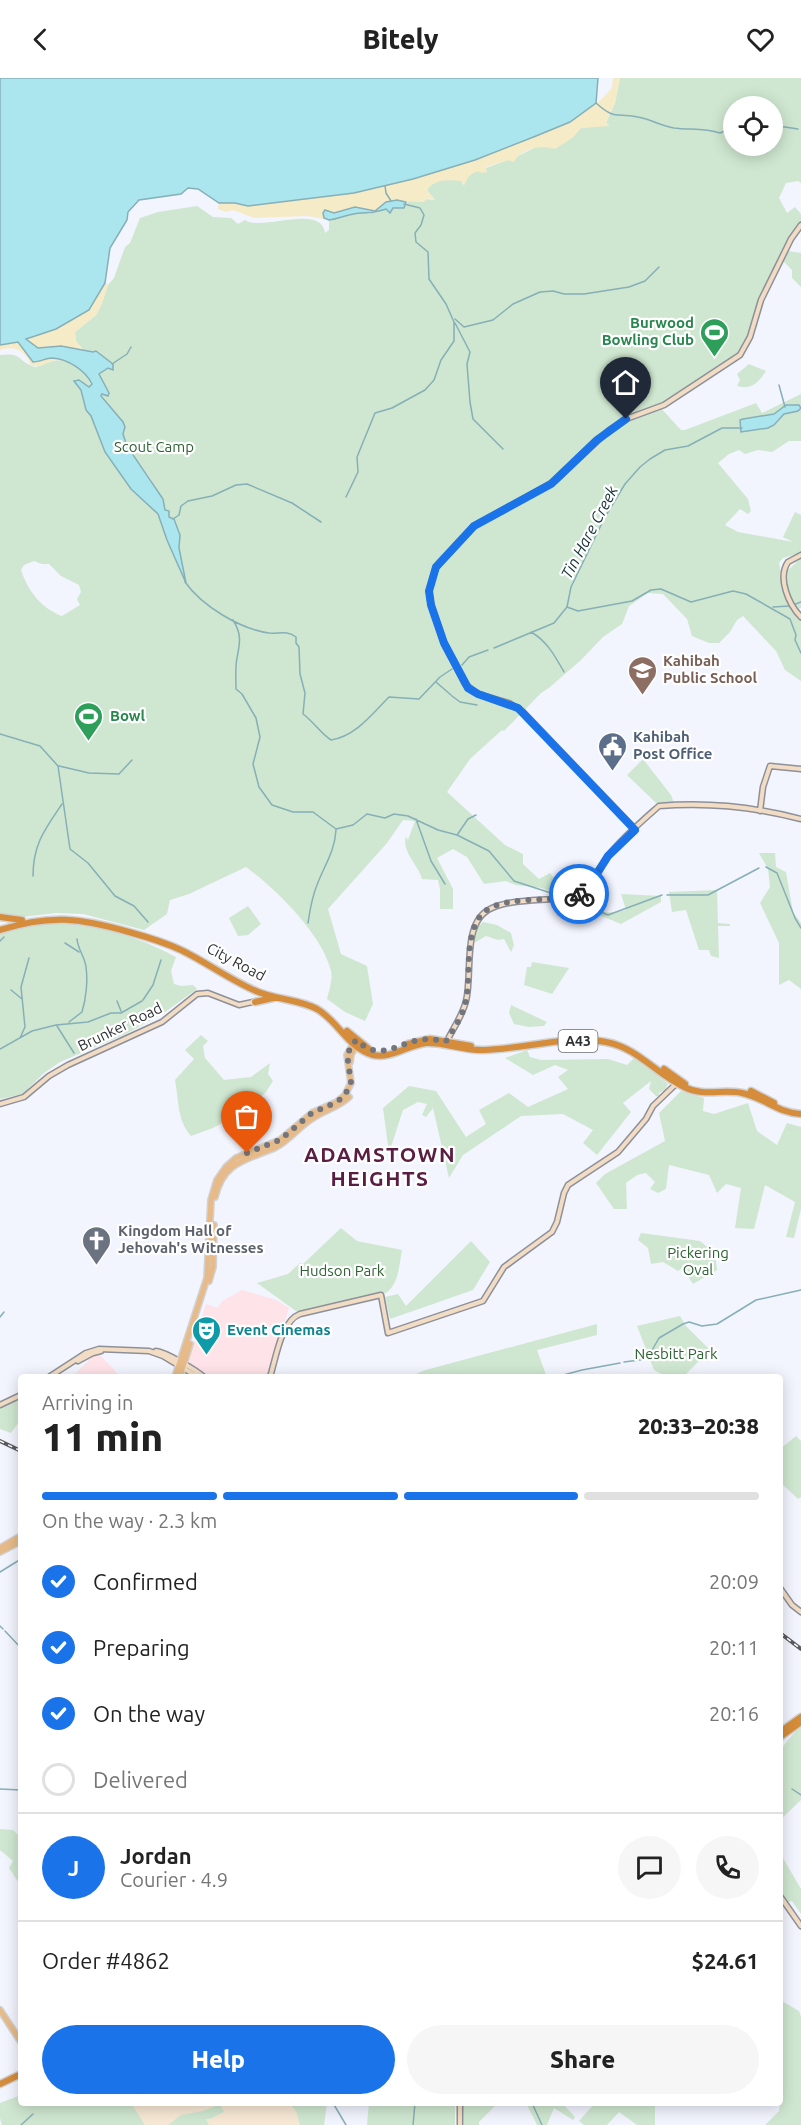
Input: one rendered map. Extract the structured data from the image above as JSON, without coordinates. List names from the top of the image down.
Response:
{
  "streets": {
    "highway": ["City Road", "A43"],
    "main road": ["Brunker Road"]
  },
  "crossings": [
    ["City Road", "Brunker Road"],
    ["City Road", "A43"]
  ],
  "districts": ["ADAMSTOWN HEIGHTS"],
  "water": ["Tin Hare Creek"],
  "parks": [
    "Scout Camp",
    "Pickering Oval",
    "Hudson Park",
    "Nesbitt Park"
  ],
  "places": {
    "sports": ["Burwood Bowling Club", "Bowl"],
    "school or university": ["Kahibah Public School"],
    "public building": ["Kahibah Post Office"],
    "church": ["Kingdom Hall of Jehovah's Witnesses"],
    "theatre": ["Event Cinemas"]
  },
  "page": {
    "header": "Bitely",
    "heading": ["11 min", "Arriving in", "20:33–20:38"],
    "panel": [
      "Jordan",
      "Courier · 4.9",
      "Order #4862",
      "$24.61"
    ],
    "bar": "On the way · 2.3 km",
    "list": [
      ["Confirmed", "20:09"],
      ["Preparing", "20:11"],
      ["On the way", "20:16"],
      "Delivered"
    ],
    "round": "J",
    "buttons": ["Help", "Share"]
  }
}
